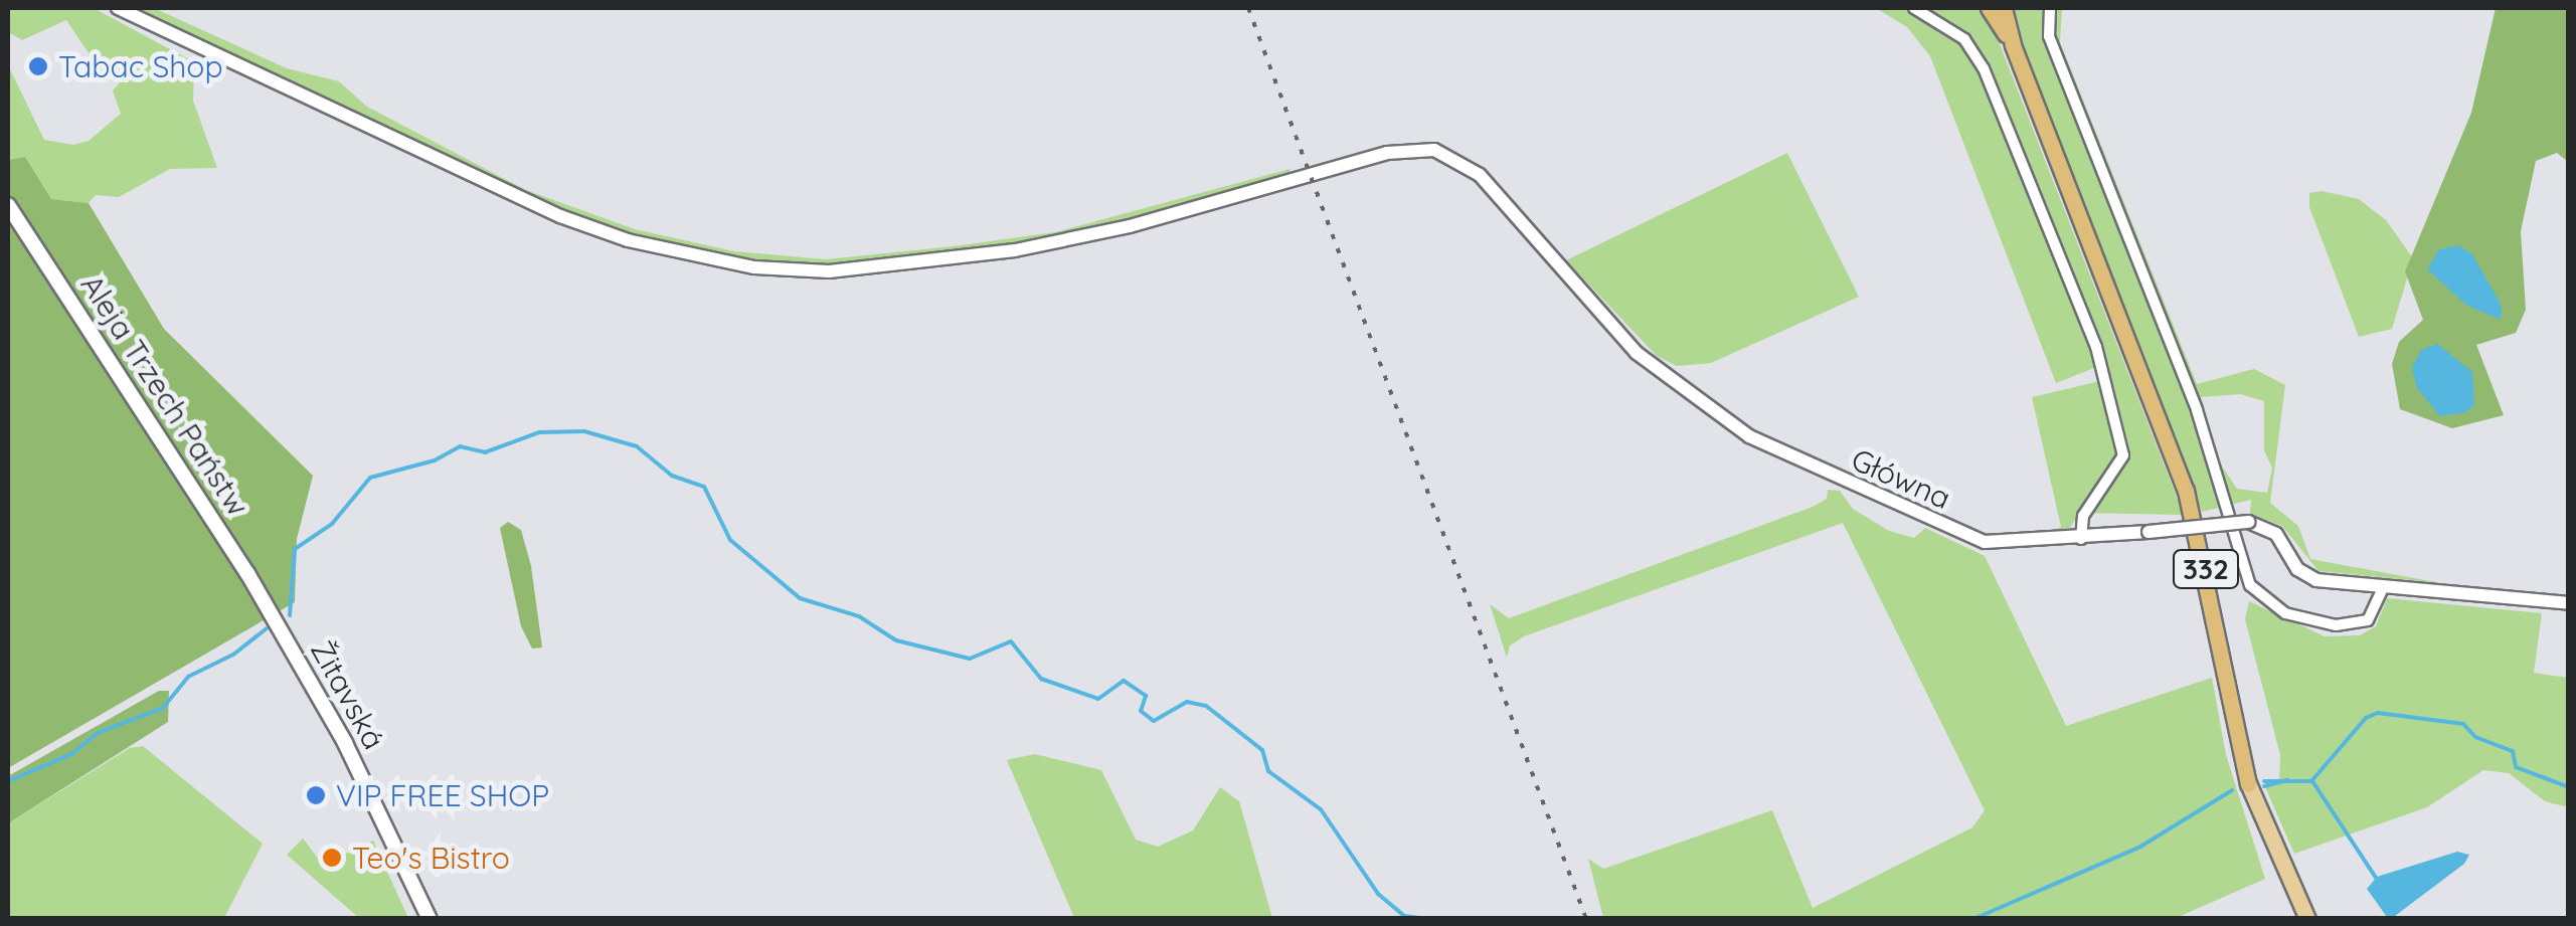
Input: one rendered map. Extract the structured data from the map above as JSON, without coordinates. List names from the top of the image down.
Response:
{
  "streets": {
    "highway": ["332"],
    "main road": ["Aleja Trzech Państw", "Žitavská"],
    "street": ["Główna"]
  },
  "crossings": [
    ["Aleja Trzech Państw", "Žitavská"]
  ],
  "places": ["Tabac Shop", "VIP FREE SHOP", "Teo's Bistro"]
}
